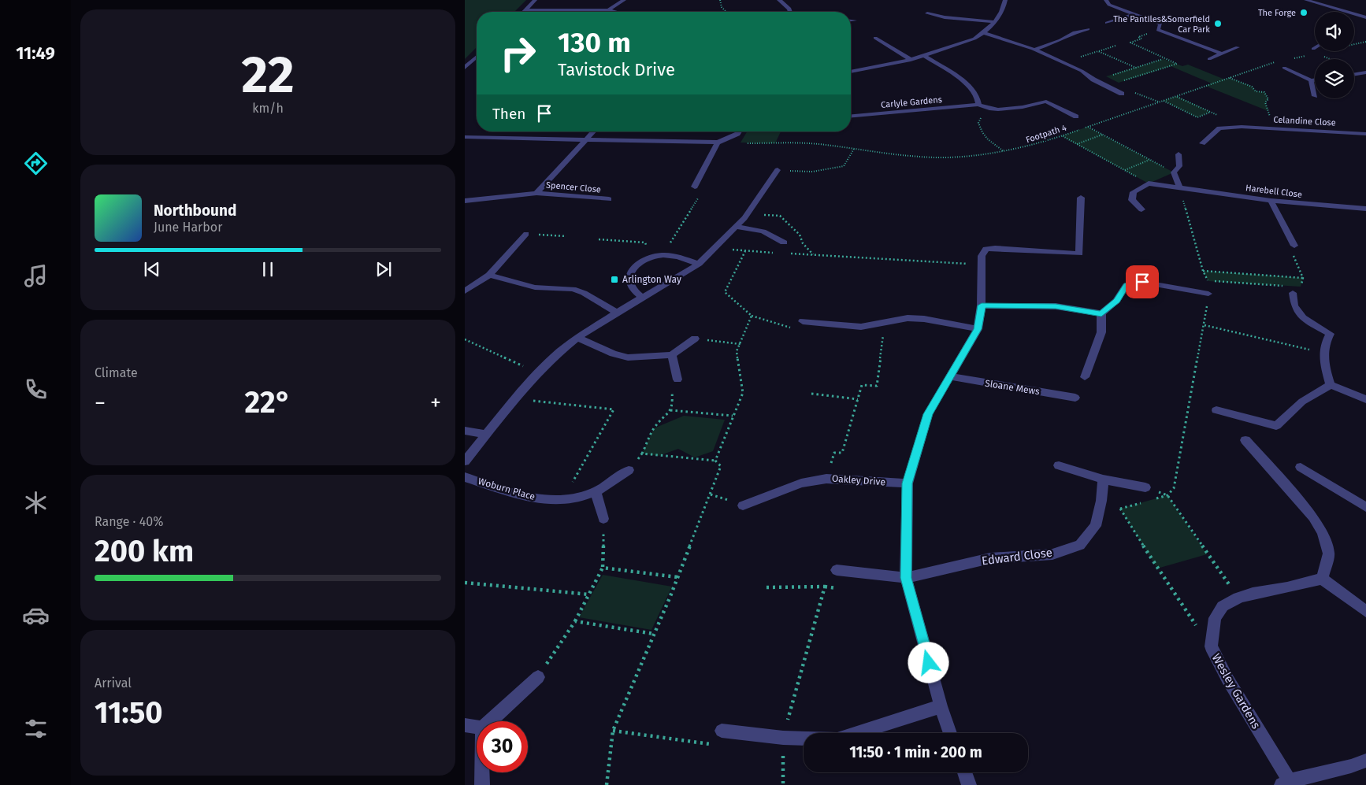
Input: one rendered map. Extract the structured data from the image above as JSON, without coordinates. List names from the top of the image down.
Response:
{
  "streets": {
    "street": [
      "Carlyle Gardens",
      "Celandine Close",
      "Spencer Close",
      "Harebell Close",
      "Sloane Mews",
      "Oakley Drive",
      "Woburn Place",
      "Edward Close",
      "Wesley Gardens"
    ],
    "path": ["Footpath 4"]
  },
  "places": {
    "other": ["The Forge", "The Pantiles&Somerfield Car Park"],
    "transit": ["Arlington Way"]
  },
  "page": {
    "tabs": "11:49",
    "tile": [
      ["22", "km/h"],
      "Climate",
      ["Range · 40%", "200 km"],
      ["Arrival", "11:50"]
    ],
    "turn": ["130 m", "Tavistock Drive"],
    "then": "Then",
    "song": ["Northbound", "June Harbor"],
    "heat": ["−", "22°", "+"],
    "limit": "30",
    "trip": "11:50 · 1 min · 200 m"
  }
}
